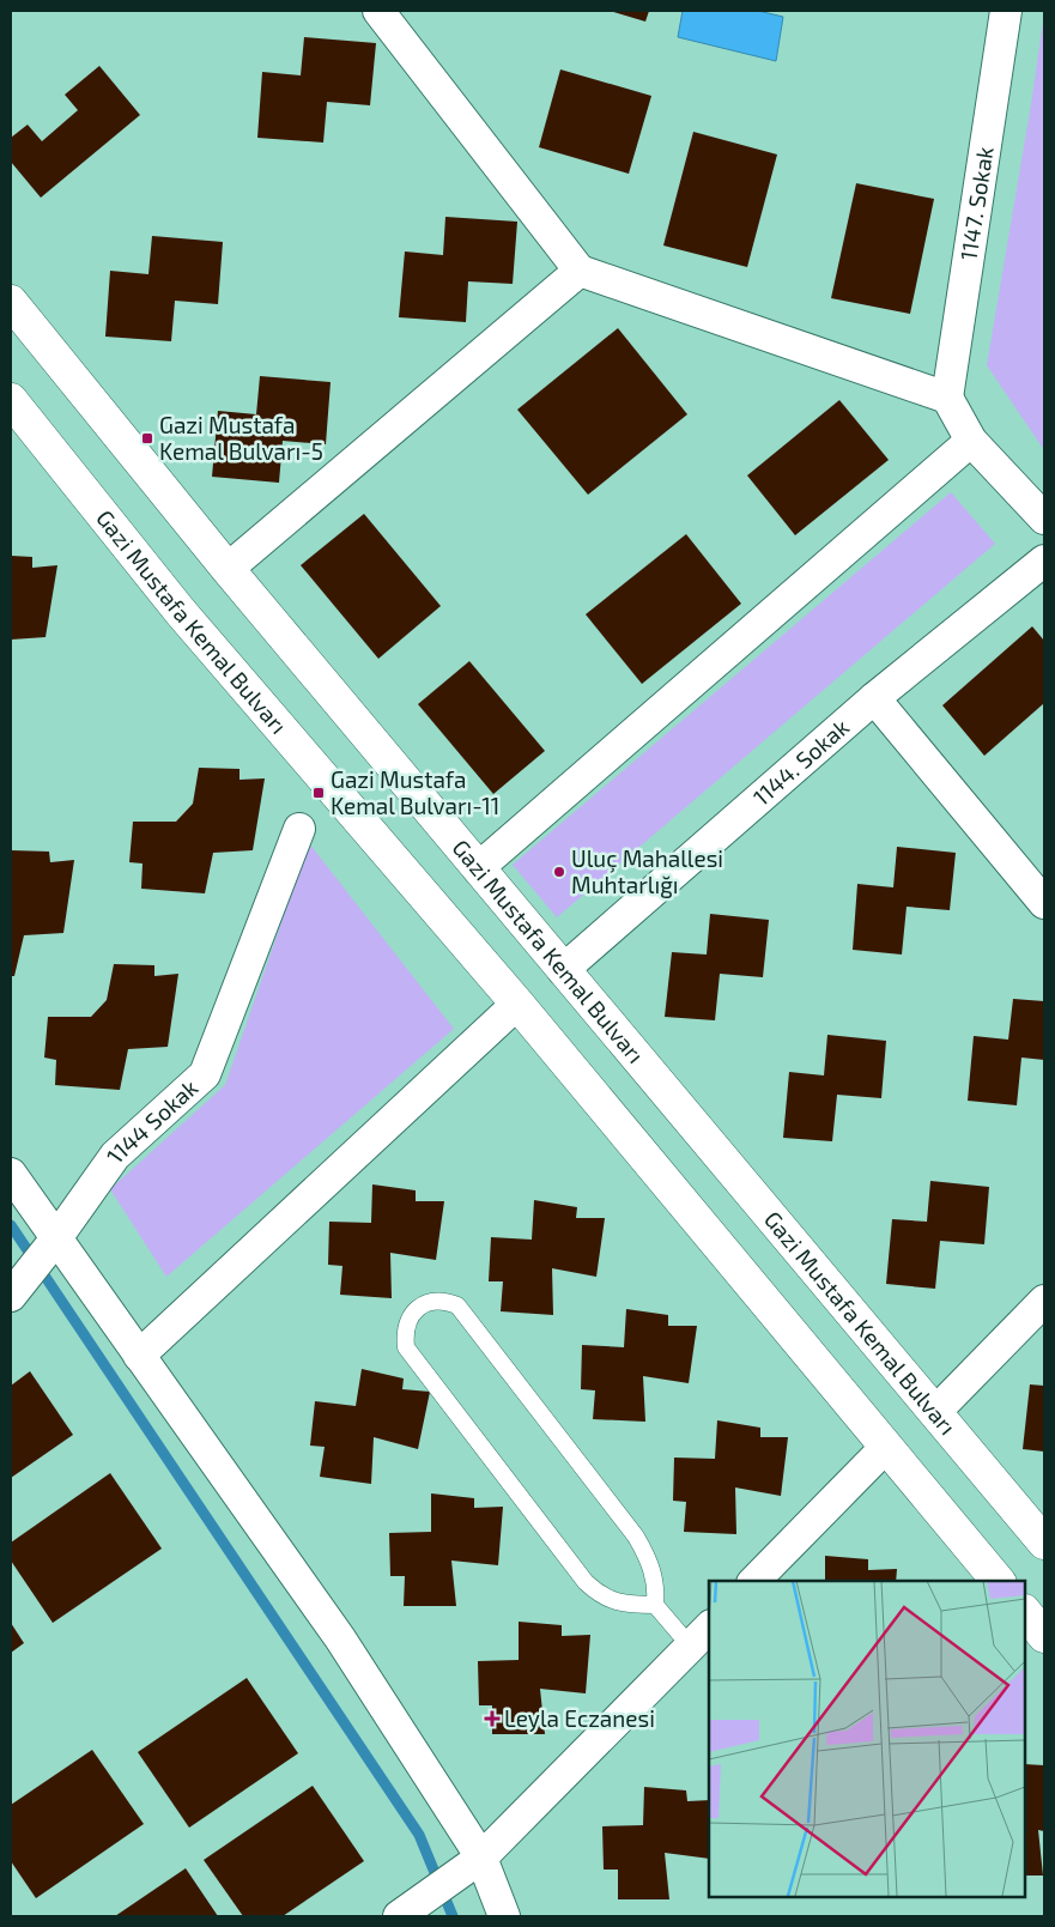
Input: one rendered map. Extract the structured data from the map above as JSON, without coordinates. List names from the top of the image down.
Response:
{
  "streets": {
    "main road": ["Gazi Mustafa Kemal Bulvarı"],
    "street": ["1147. Sokak", "1144. Sokak", "1144 Sokak"]
  },
  "crossings": [
    ["Gazi Mustafa Kemal Bulvarı", "1144. Sokak"]
  ],
  "places": {
    "transit": ["Gazi Mustafa Kemal Bulvarı-5", "Gazi Mustafa Kemal Bulvarı-11"],
    "other": ["Uluç Mahallesi Muhtarlığı"],
    "health": ["Leyla Eczanesi"]
  }
}
